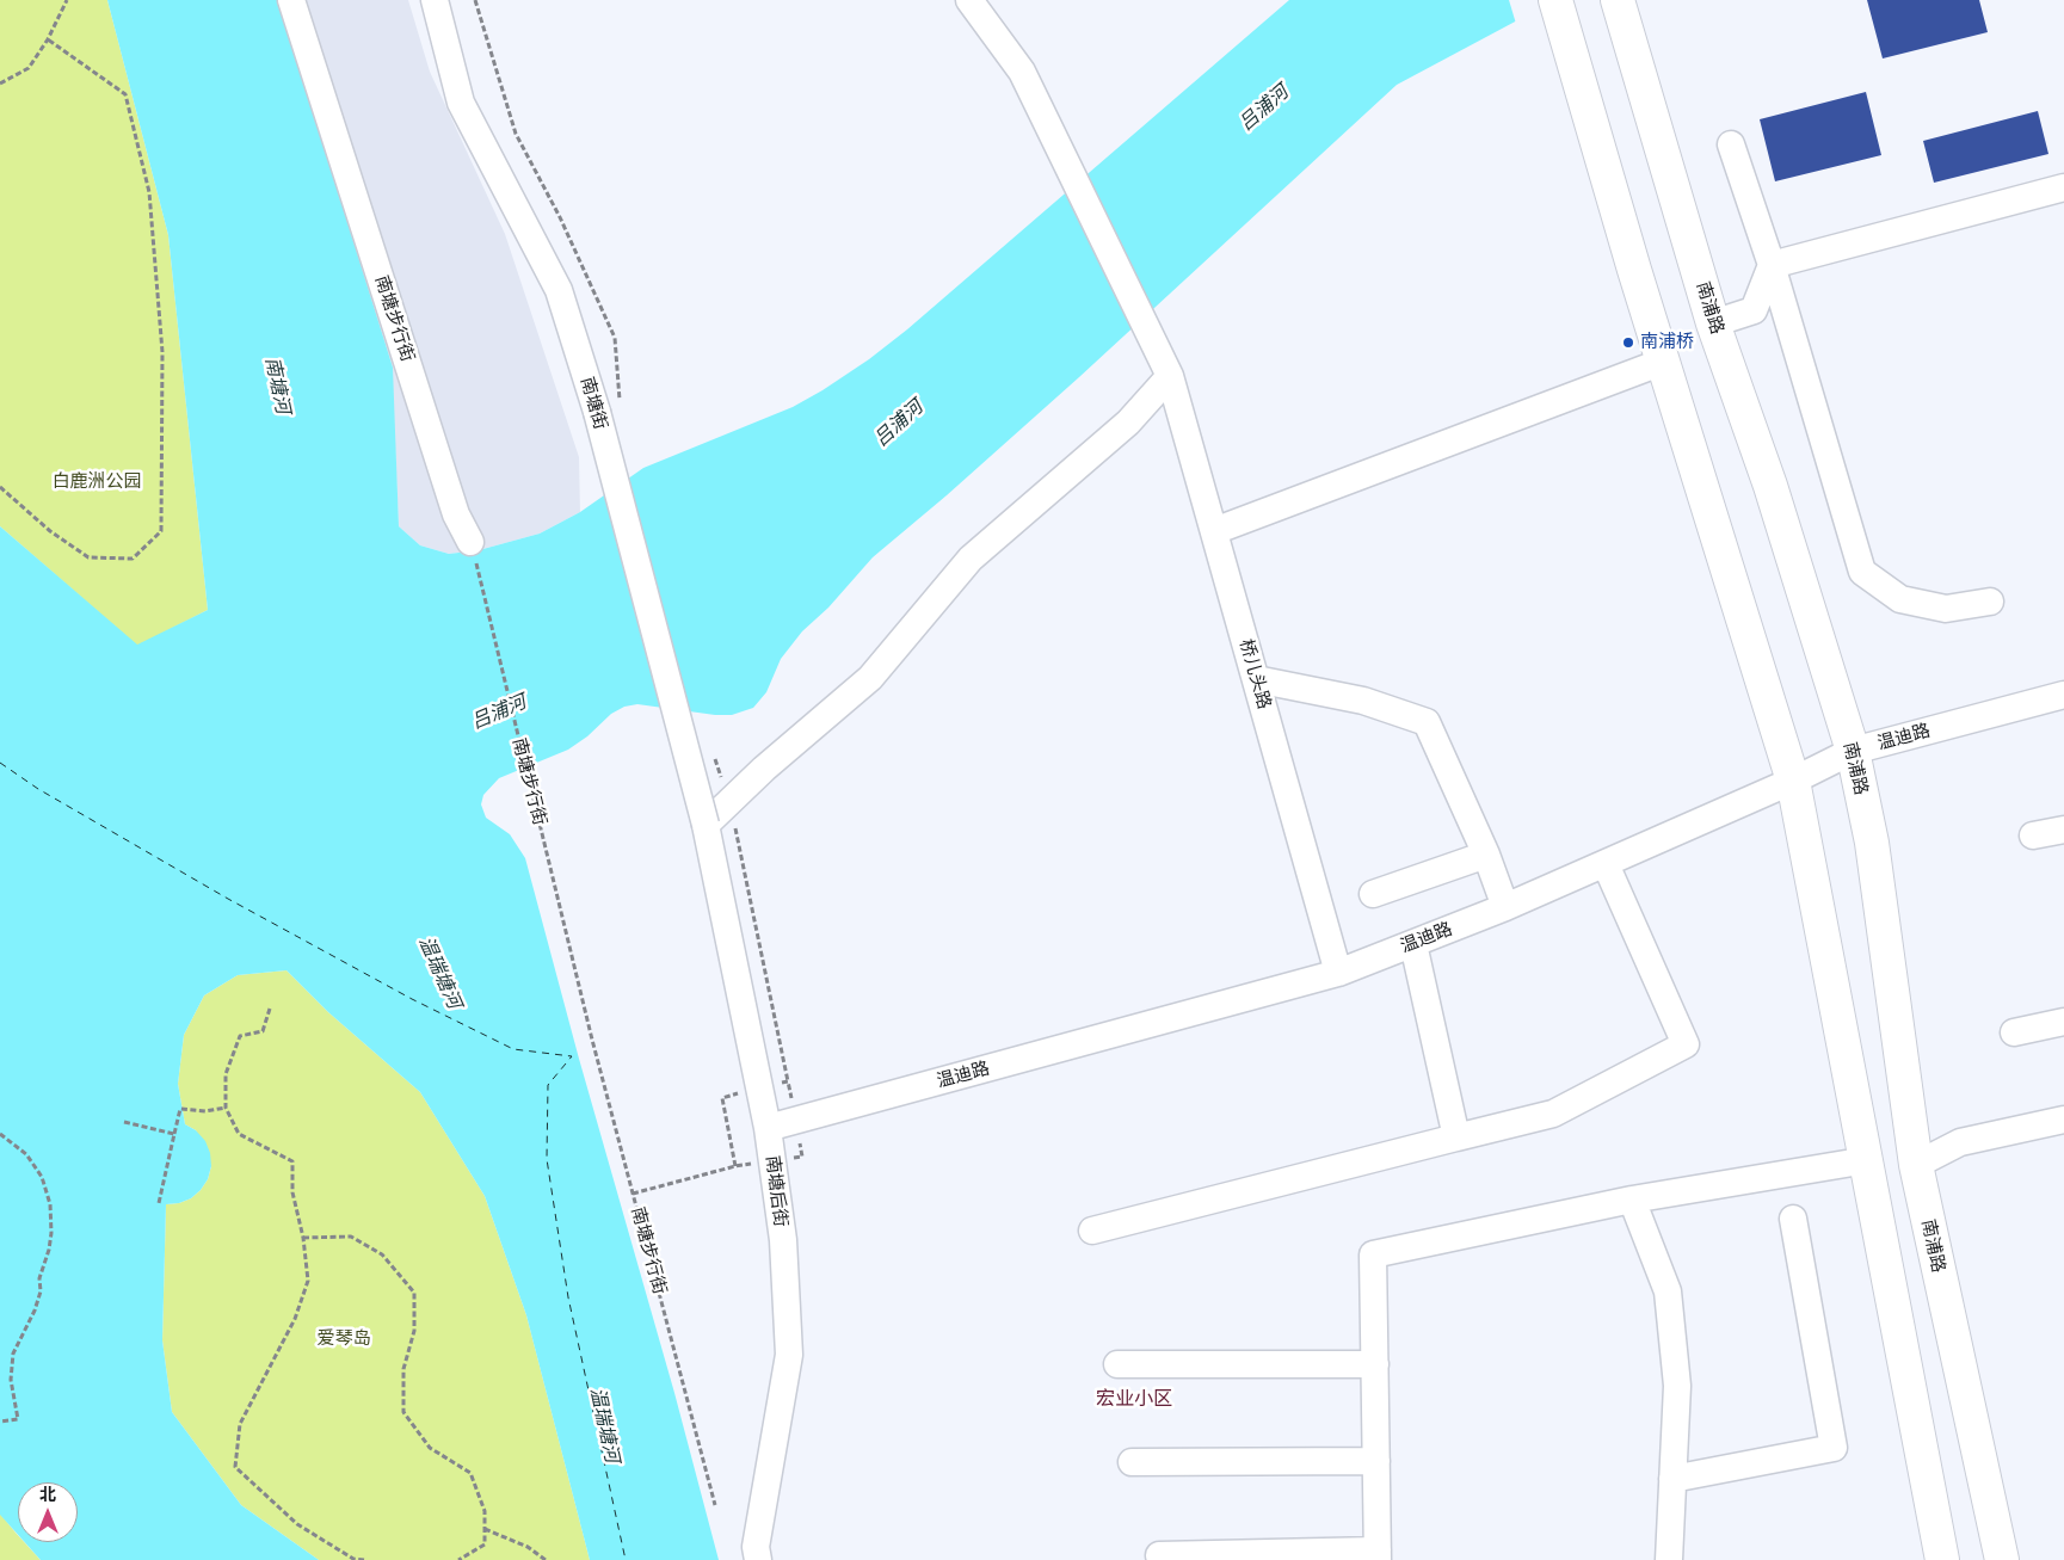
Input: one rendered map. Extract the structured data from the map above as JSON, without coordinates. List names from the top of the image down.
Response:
{
  "streets": {
    "main road": ["南浦路"],
    "street": [
      "南塘步行街",
      "南塘街",
      "桥儿头路",
      "温迪路",
      "南塘后街"
    ]
  },
  "crossings": [
    ["南浦路", "温迪路"],
    ["南塘街", "南塘后街"],
    ["桥儿头路", "温迪路"],
    ["温迪路", "南塘后街"]
  ],
  "districts": ["宏业小区"],
  "water": ["吕浦河", "南塘河", "温瑞塘河"],
  "parks": ["白鹿洲公园", "爱琴岛"],
  "places": ["南浦桥"],
  "north": "top"
}
